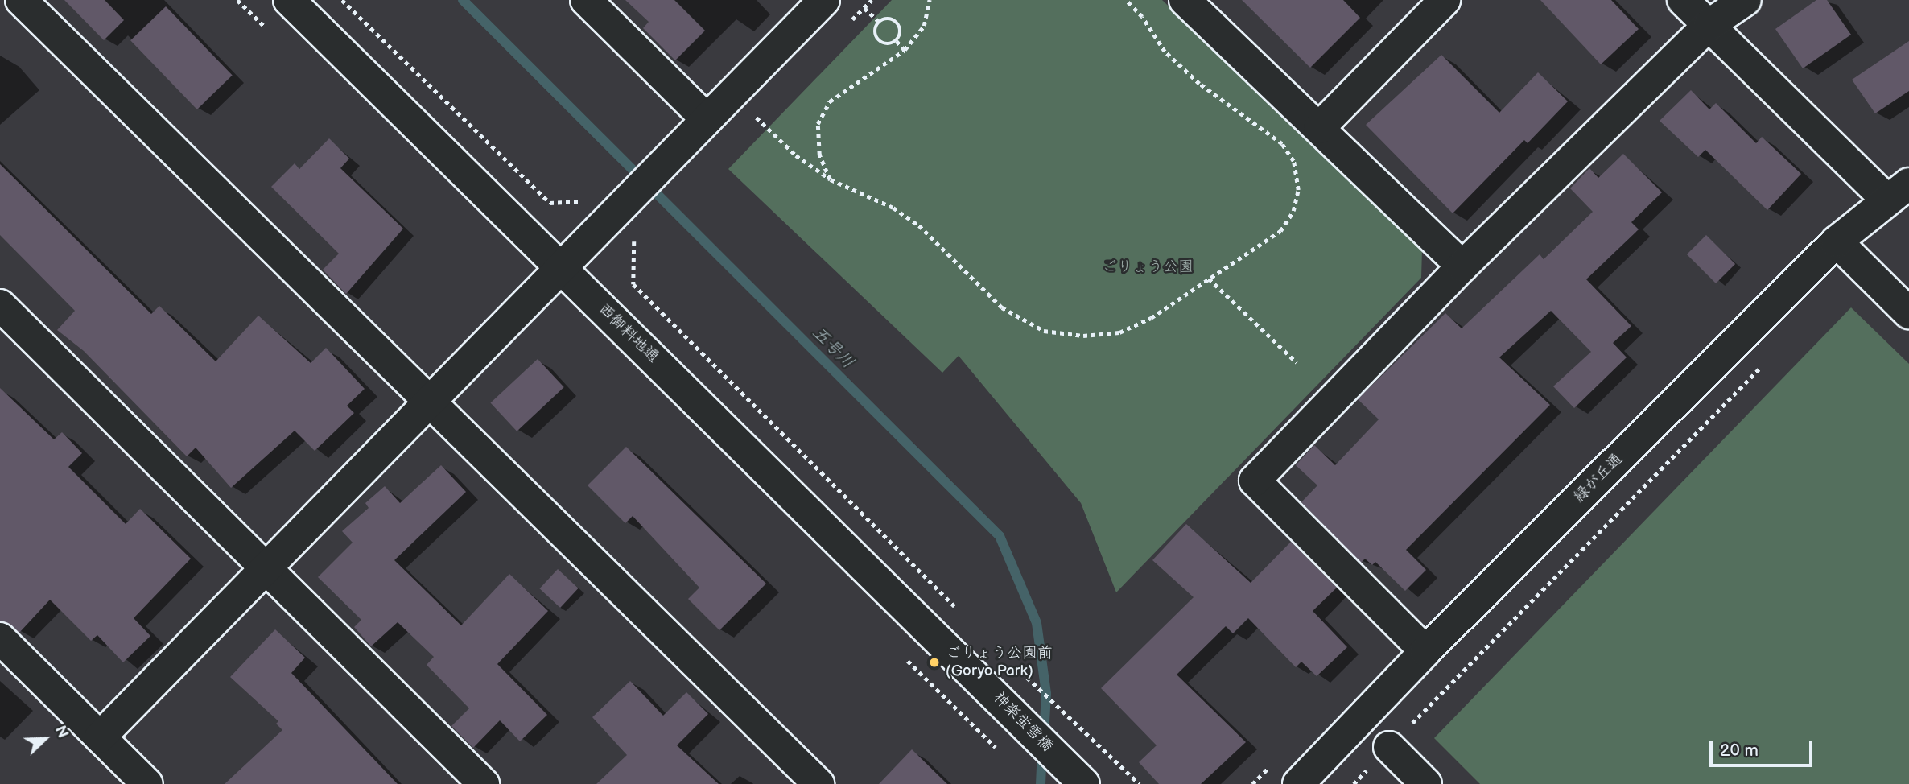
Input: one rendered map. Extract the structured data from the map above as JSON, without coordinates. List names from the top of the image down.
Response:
{
  "streets": {
    "street": ["西御料地通", "緑が丘通", "神楽蛍雪橋"]
  },
  "crossings": [
    ["西御料地通", "神楽蛍雪橋"]
  ],
  "water": ["五号川"],
  "parks": ["ごりょう公園"],
  "places": ["ごりょう公園前 (Goryo Park)"],
  "scale_bar": "20 m",
  "north": "top right"
}
